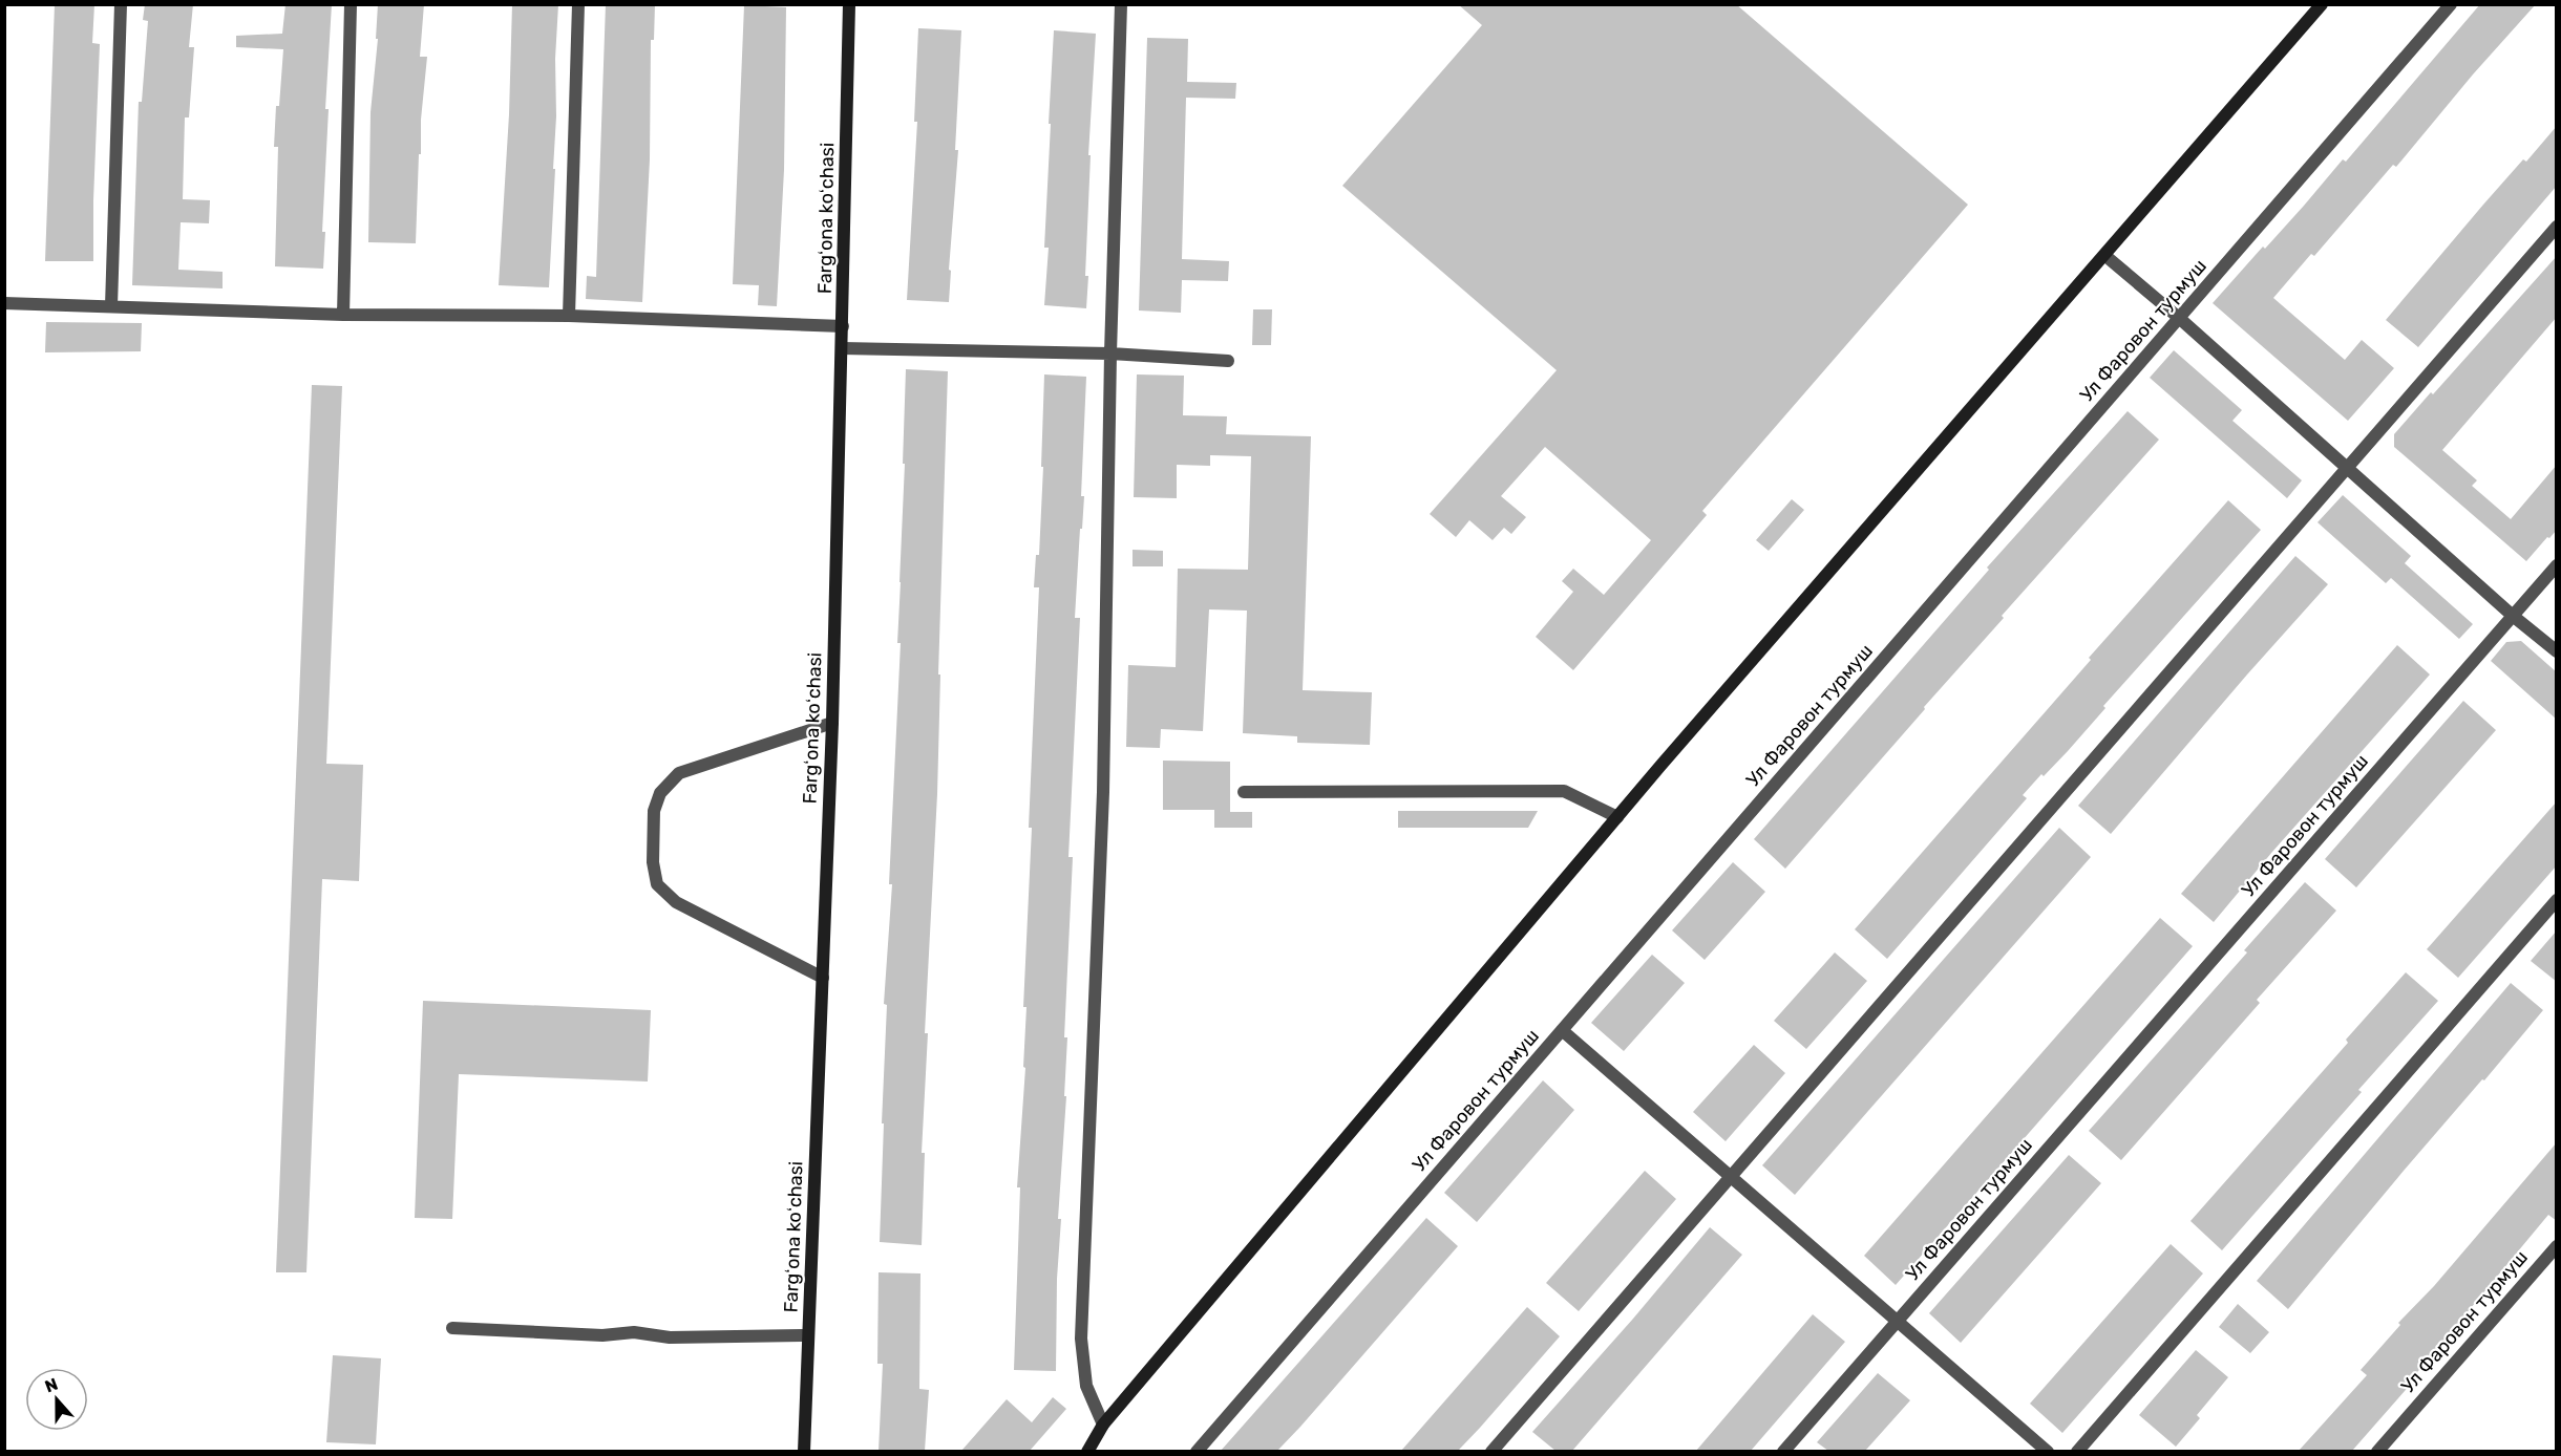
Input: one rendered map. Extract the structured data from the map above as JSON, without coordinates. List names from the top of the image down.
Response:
{
  "streets": {
    "main road": ["Fargʻona koʻchasi"],
    "street": ["Ул Фаровон турмуш"]
  },
  "north": "top"
}
